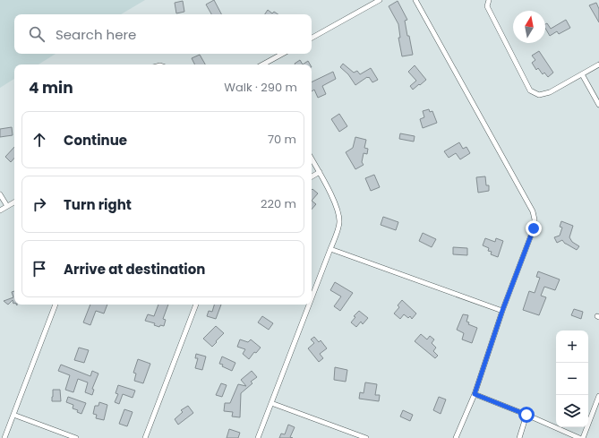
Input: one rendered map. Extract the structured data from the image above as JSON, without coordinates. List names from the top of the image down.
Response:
{
  "north": "top",
  "page": {
    "search": "Search here",
    "heading": ["4 min", "Walk · 290 m"],
    "list": [
      ["Continue", "70 m"],
      ["Turn right", "220 m"],
      "Arrive at destination"
    ],
    "map_buttons": ["+", "−"]
  }
}
